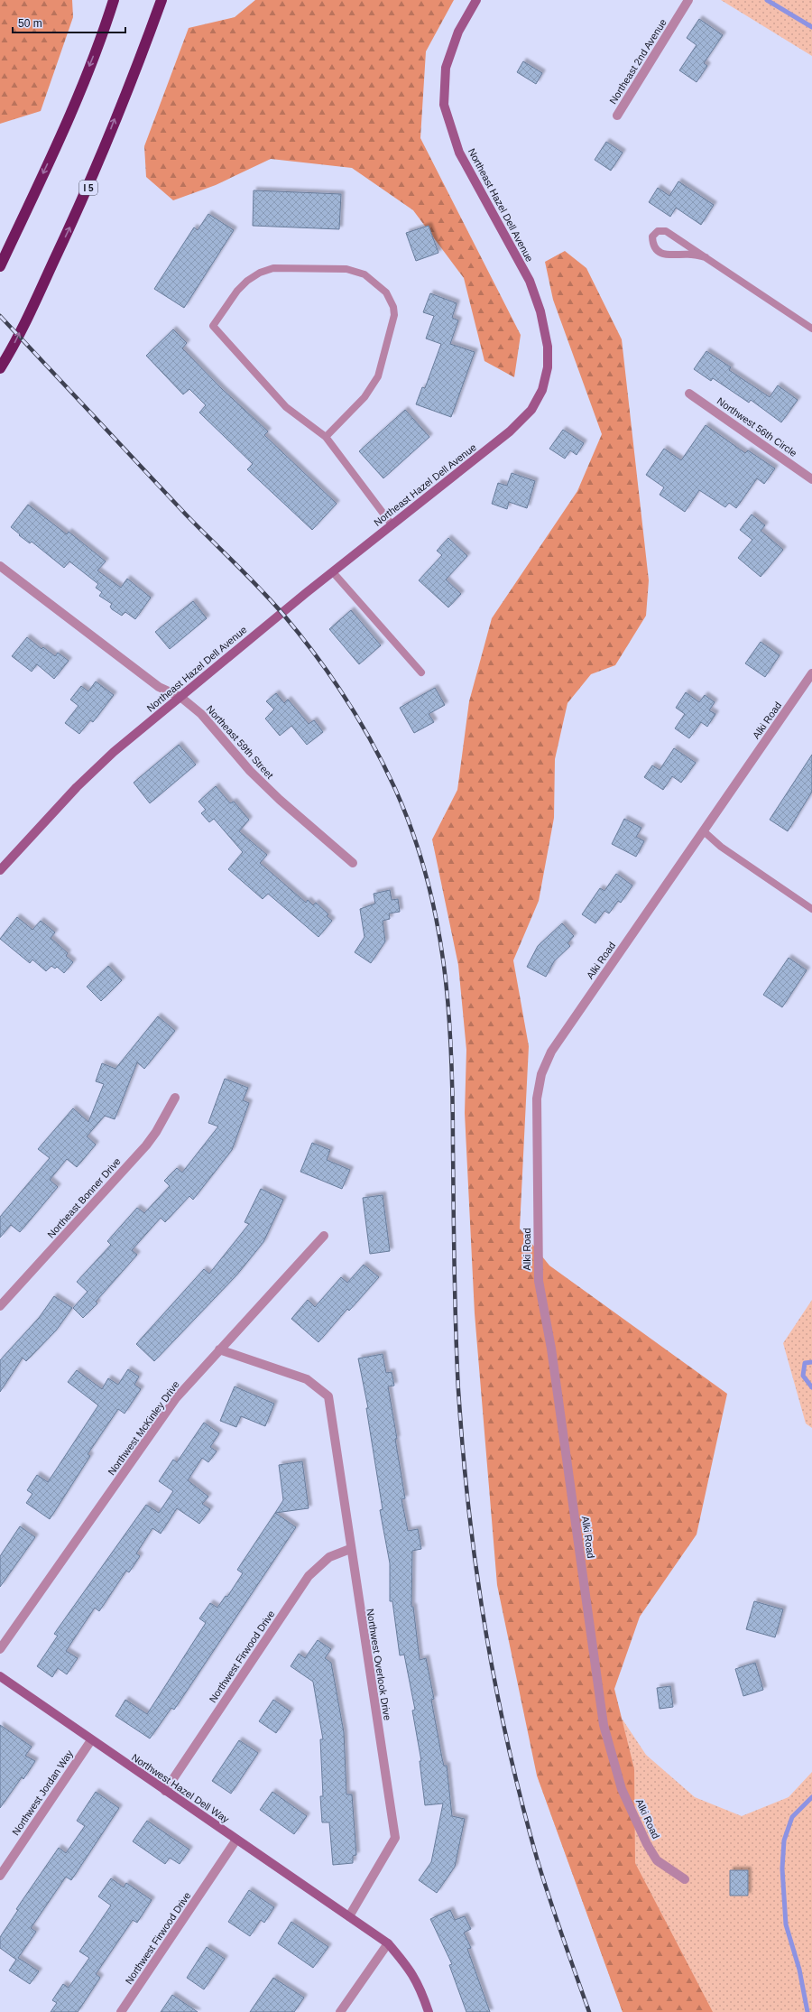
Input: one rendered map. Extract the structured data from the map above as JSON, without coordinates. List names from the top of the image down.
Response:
{
  "streets": {
    "highway": ["I 5"],
    "street": [
      "Northeast 2nd Avenue",
      "Northeast Hazel Dell Avenue",
      "Northwest 56th Circle",
      "Alki Road",
      "Northeast 59th Street",
      "Northeast Bonner Drive",
      "Northwest McKinley Drive",
      "Northwest Firwood Drive",
      "Northwest Overlook Drive",
      "Northwest Hazel Dell Way",
      "Northwest Jordan Way"
    ]
  },
  "crossings": [
    ["Northeast Hazel Dell Avenue", "Northeast 59th Street"],
    ["Northwest McKinley Drive", "Northwest Overlook Drive"],
    ["Northwest Firwood Drive", "Northwest Overlook Drive"],
    ["Northwest Firwood Drive", "Northwest Hazel Dell Way"],
    ["Northwest Overlook Drive", "Northwest Hazel Dell Way"],
    ["Northwest Hazel Dell Way", "Northwest Jordan Way"]
  ],
  "scale_bar": "50 m"
}
